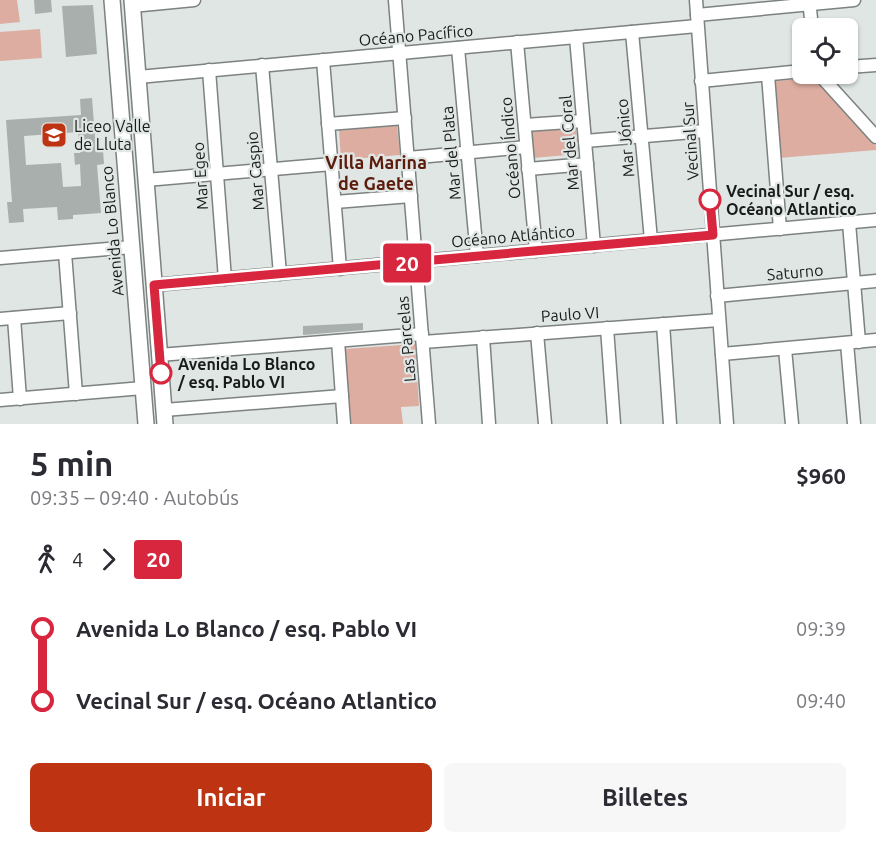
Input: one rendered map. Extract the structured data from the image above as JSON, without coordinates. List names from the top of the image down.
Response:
{
  "streets": {
    "main road": ["Avenida Lo Blanco"],
    "street": [
      "Océano Pacífico",
      "Mar Jónico",
      "Vecinal Sur",
      "Mar del Coral",
      "Océano Índico",
      "Mar del Plata",
      "Mar Caspio",
      "Mar Egeo",
      "Océano Atlántico",
      "Saturno",
      "Paulo VI",
      "Las Parcelas"
    ]
  },
  "crossings": [
    ["Océano Pacífico", "Mar Jónico"],
    ["Océano Pacífico", "Vecinal Sur"],
    ["Océano Pacífico", "Mar del Coral"],
    ["Océano Pacífico", "Océano Índico"],
    ["Océano Pacífico", "Mar del Plata"],
    ["Océano Pacífico", "Mar Caspio"],
    ["Océano Pacífico", "Mar Egeo"],
    ["Océano Pacífico", "Las Parcelas"],
    ["Mar Jónico", "Océano Atlántico"],
    ["Vecinal Sur", "Océano Atlántico"],
    ["Vecinal Sur", "Saturno"],
    ["Vecinal Sur", "Paulo VI"],
    ["Mar del Coral", "Océano Atlántico"],
    ["Océano Índico", "Océano Atlántico"],
    ["Mar del Plata", "Océano Atlántico"],
    ["Mar Caspio", "Océano Atlántico"],
    ["Mar Egeo", "Océano Atlántico"],
    ["Océano Atlántico", "Las Parcelas"],
    ["Paulo VI", "Las Parcelas"]
  ],
  "districts": ["Villa Marina de Gaete"],
  "places": {
    "school or university": ["Liceo Valle de Lluta"],
    "other": ["Vecinal Sur / esq. Océano Atlantico", "Avenida Lo Blanco / esq. Pablo VI"]
  },
  "lines": ["bus line 20"],
  "page": {
    "on_map": "20",
    "heading": ["5 min", "09:35 – 09:40 · Autobús", "$960"],
    "legs": ["4", "20"],
    "list": [
      {
        "name": "Avenida Lo Blanco / esq. Pablo VI",
        "value": "09:39"
      },
      {
        "name": "Vecinal Sur / esq. Océano Atlantico",
        "value": "09:40"
      }
    ],
    "buttons": ["Iniciar", "Billetes"]
  }
}
